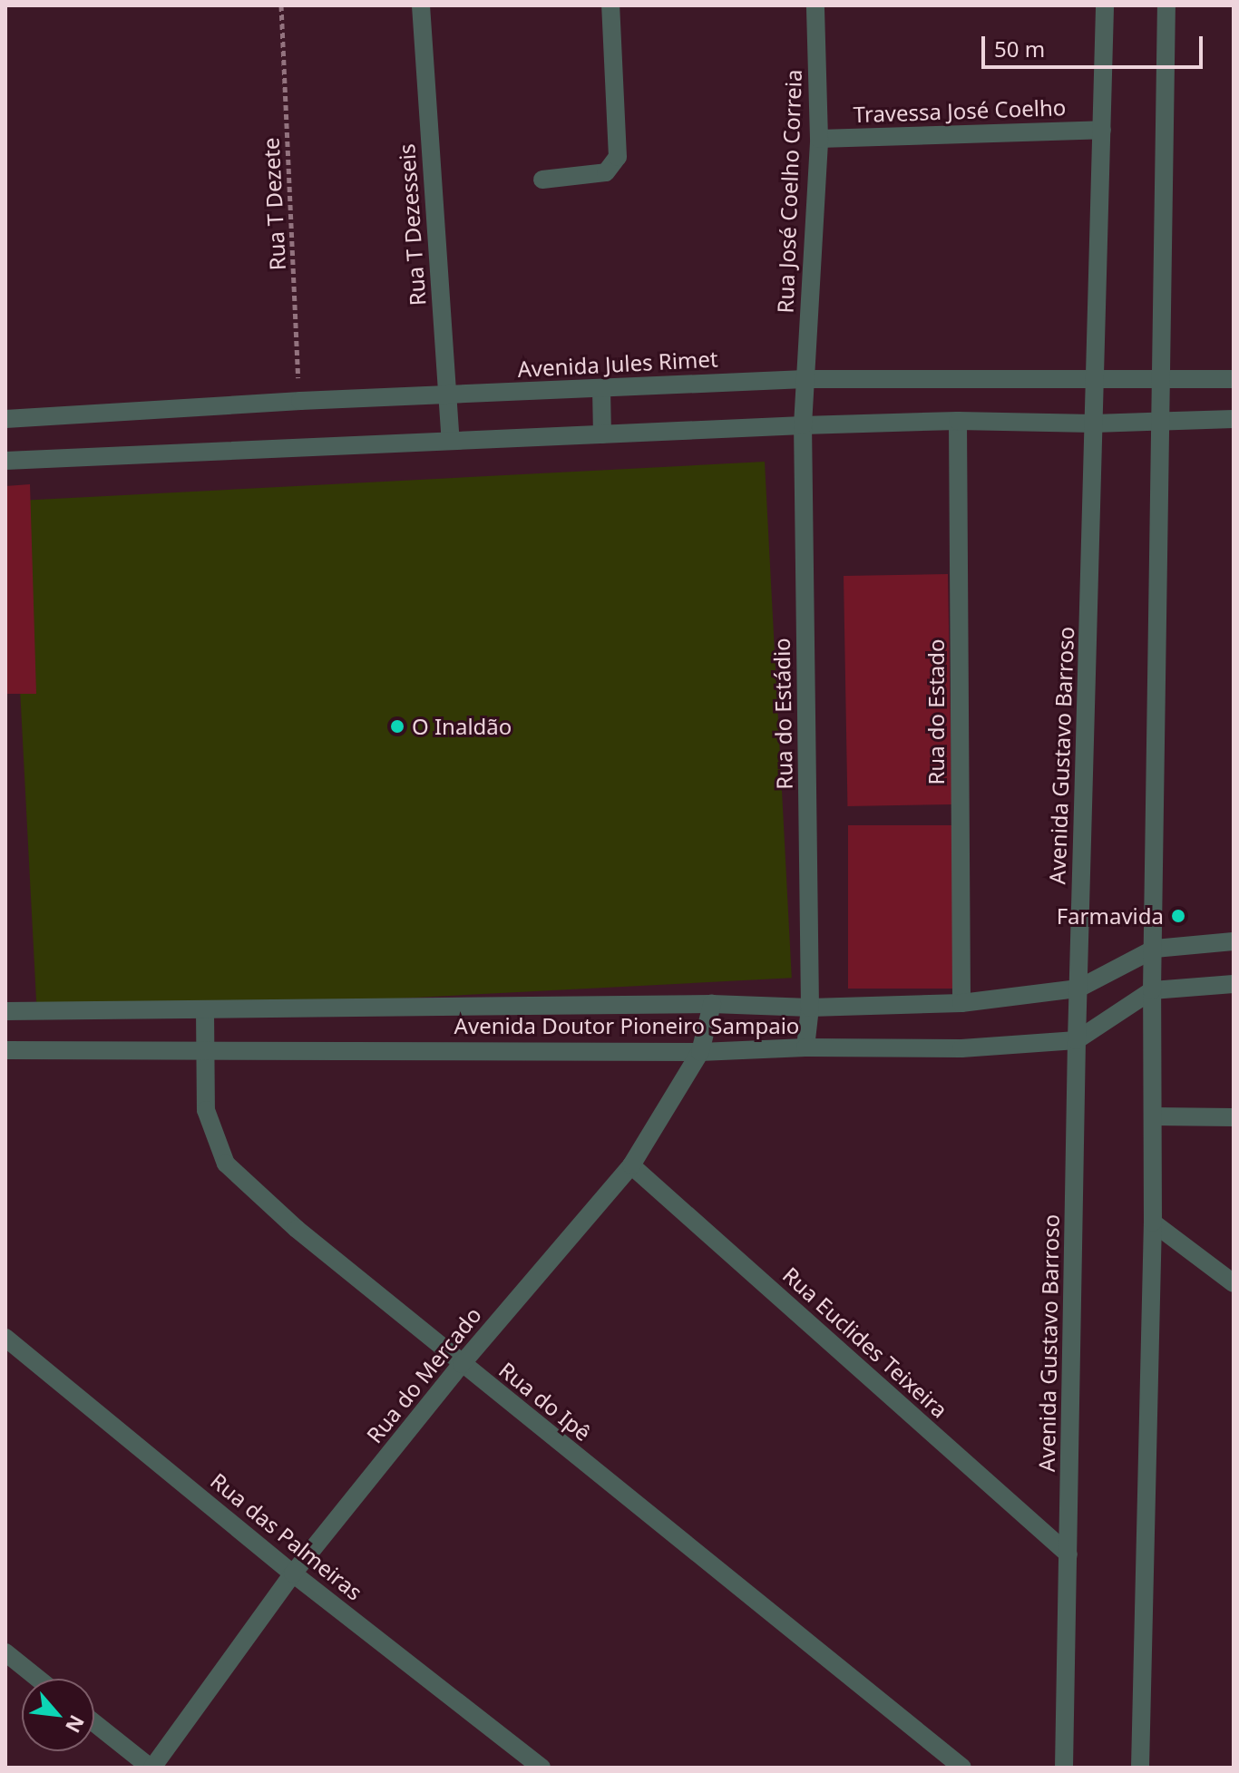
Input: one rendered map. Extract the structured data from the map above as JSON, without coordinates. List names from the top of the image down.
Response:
{
  "streets": {
    "street": [
      "Travessa José Coelho",
      "Rua José Coelho Correia",
      "Rua T Dezesseis",
      "Avenida Jules Rimet",
      "Rua do Estado",
      "Rua do Estádio",
      "Avenida Gustavo Barroso",
      "Avenida Doutor Pioneiro Sampaio",
      "Rua Euclides Teixeira",
      "Rua do Mercado",
      "Rua do Ipê",
      "Rua das Palmeiras"
    ],
    "path": ["Rua T Dezete"]
  },
  "crossings": [
    ["Travessa José Coelho", "Rua José Coelho Correia"],
    ["Travessa José Coelho", "Avenida Gustavo Barroso"],
    ["Rua José Coelho Correia", "Avenida Jules Rimet"],
    ["Rua José Coelho Correia", "Rua do Estádio"],
    ["Rua T Dezete", "Avenida Jules Rimet"],
    ["Rua T Dezesseis", "Avenida Jules Rimet"],
    ["Avenida Jules Rimet", "Rua do Estádio"],
    ["Avenida Jules Rimet", "Avenida Gustavo Barroso"],
    ["Rua do Estado", "Avenida Doutor Pioneiro Sampaio"],
    ["Rua do Estádio", "Avenida Doutor Pioneiro Sampaio"],
    ["Avenida Gustavo Barroso", "Avenida Doutor Pioneiro Sampaio"],
    ["Avenida Gustavo Barroso", "Rua Euclides Teixeira"],
    ["Avenida Doutor Pioneiro Sampaio", "Rua do Mercado"],
    ["Avenida Doutor Pioneiro Sampaio", "Rua do Ipê"],
    ["Rua Euclides Teixeira", "Rua do Mercado"],
    ["Rua do Mercado", "Rua do Ipê"],
    ["Rua do Mercado", "Rua das Palmeiras"]
  ],
  "places": ["O Inaldão", "Farmavida"],
  "scale_bar": "50 m",
  "north": "bottom right"
}
